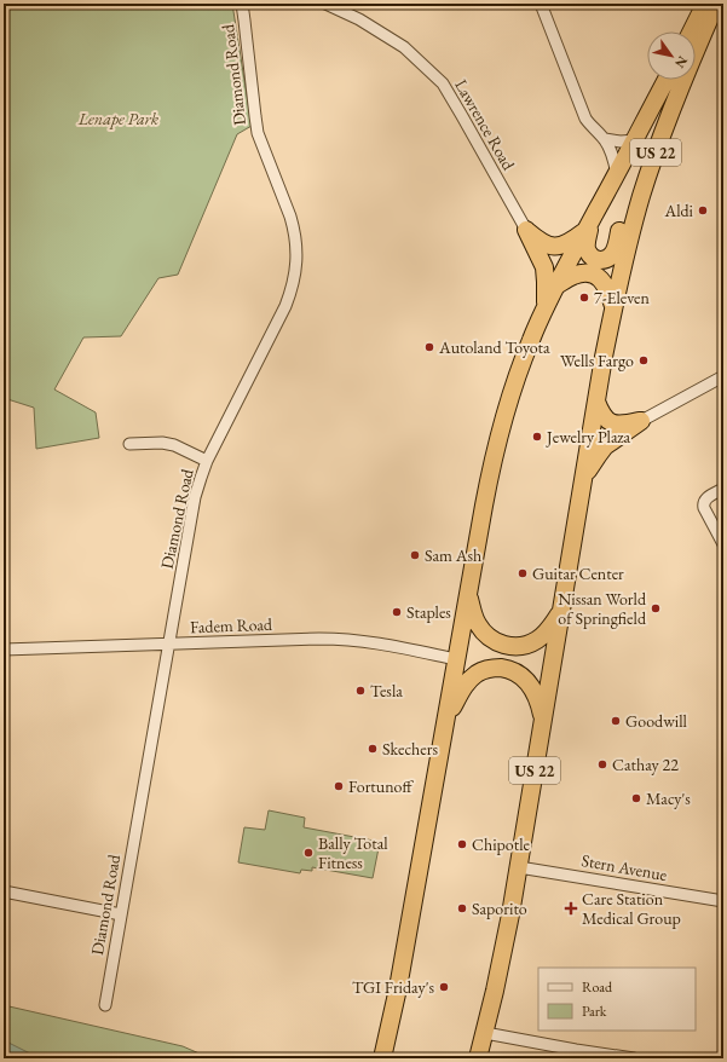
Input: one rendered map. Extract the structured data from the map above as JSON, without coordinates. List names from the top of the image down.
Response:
{
  "streets": {
    "highway": ["US 22"],
    "street": [
      "Diamond Road",
      "Lawrence Road",
      "Fadem Road",
      "Stern Avenue"
    ]
  },
  "crossings": [
    ["Diamond Road", "Fadem Road"],
    ["US 22", "Fadem Road"],
    ["US 22", "Stern Avenue"]
  ],
  "parks": ["Lenape Park"],
  "places": {
    "other": [
      "Aldi",
      "7-Eleven",
      "Autoland Toyota",
      "Wells Fargo",
      "Jewelry Plaza",
      "Sam Ash",
      "Guitar Center",
      "Nissan World of Springfield",
      "Staples",
      "Tesla",
      "Goodwill",
      "Skechers",
      "Cathay 22",
      "Fortunoff",
      "Macy's",
      "Chipotle",
      "Bally Total Fitness",
      "Saporito",
      "TGI Friday's"
    ],
    "health": ["Care Station Medical Group"]
  },
  "legend": ["Road", "Park"],
  "north": "bottom right"
}
